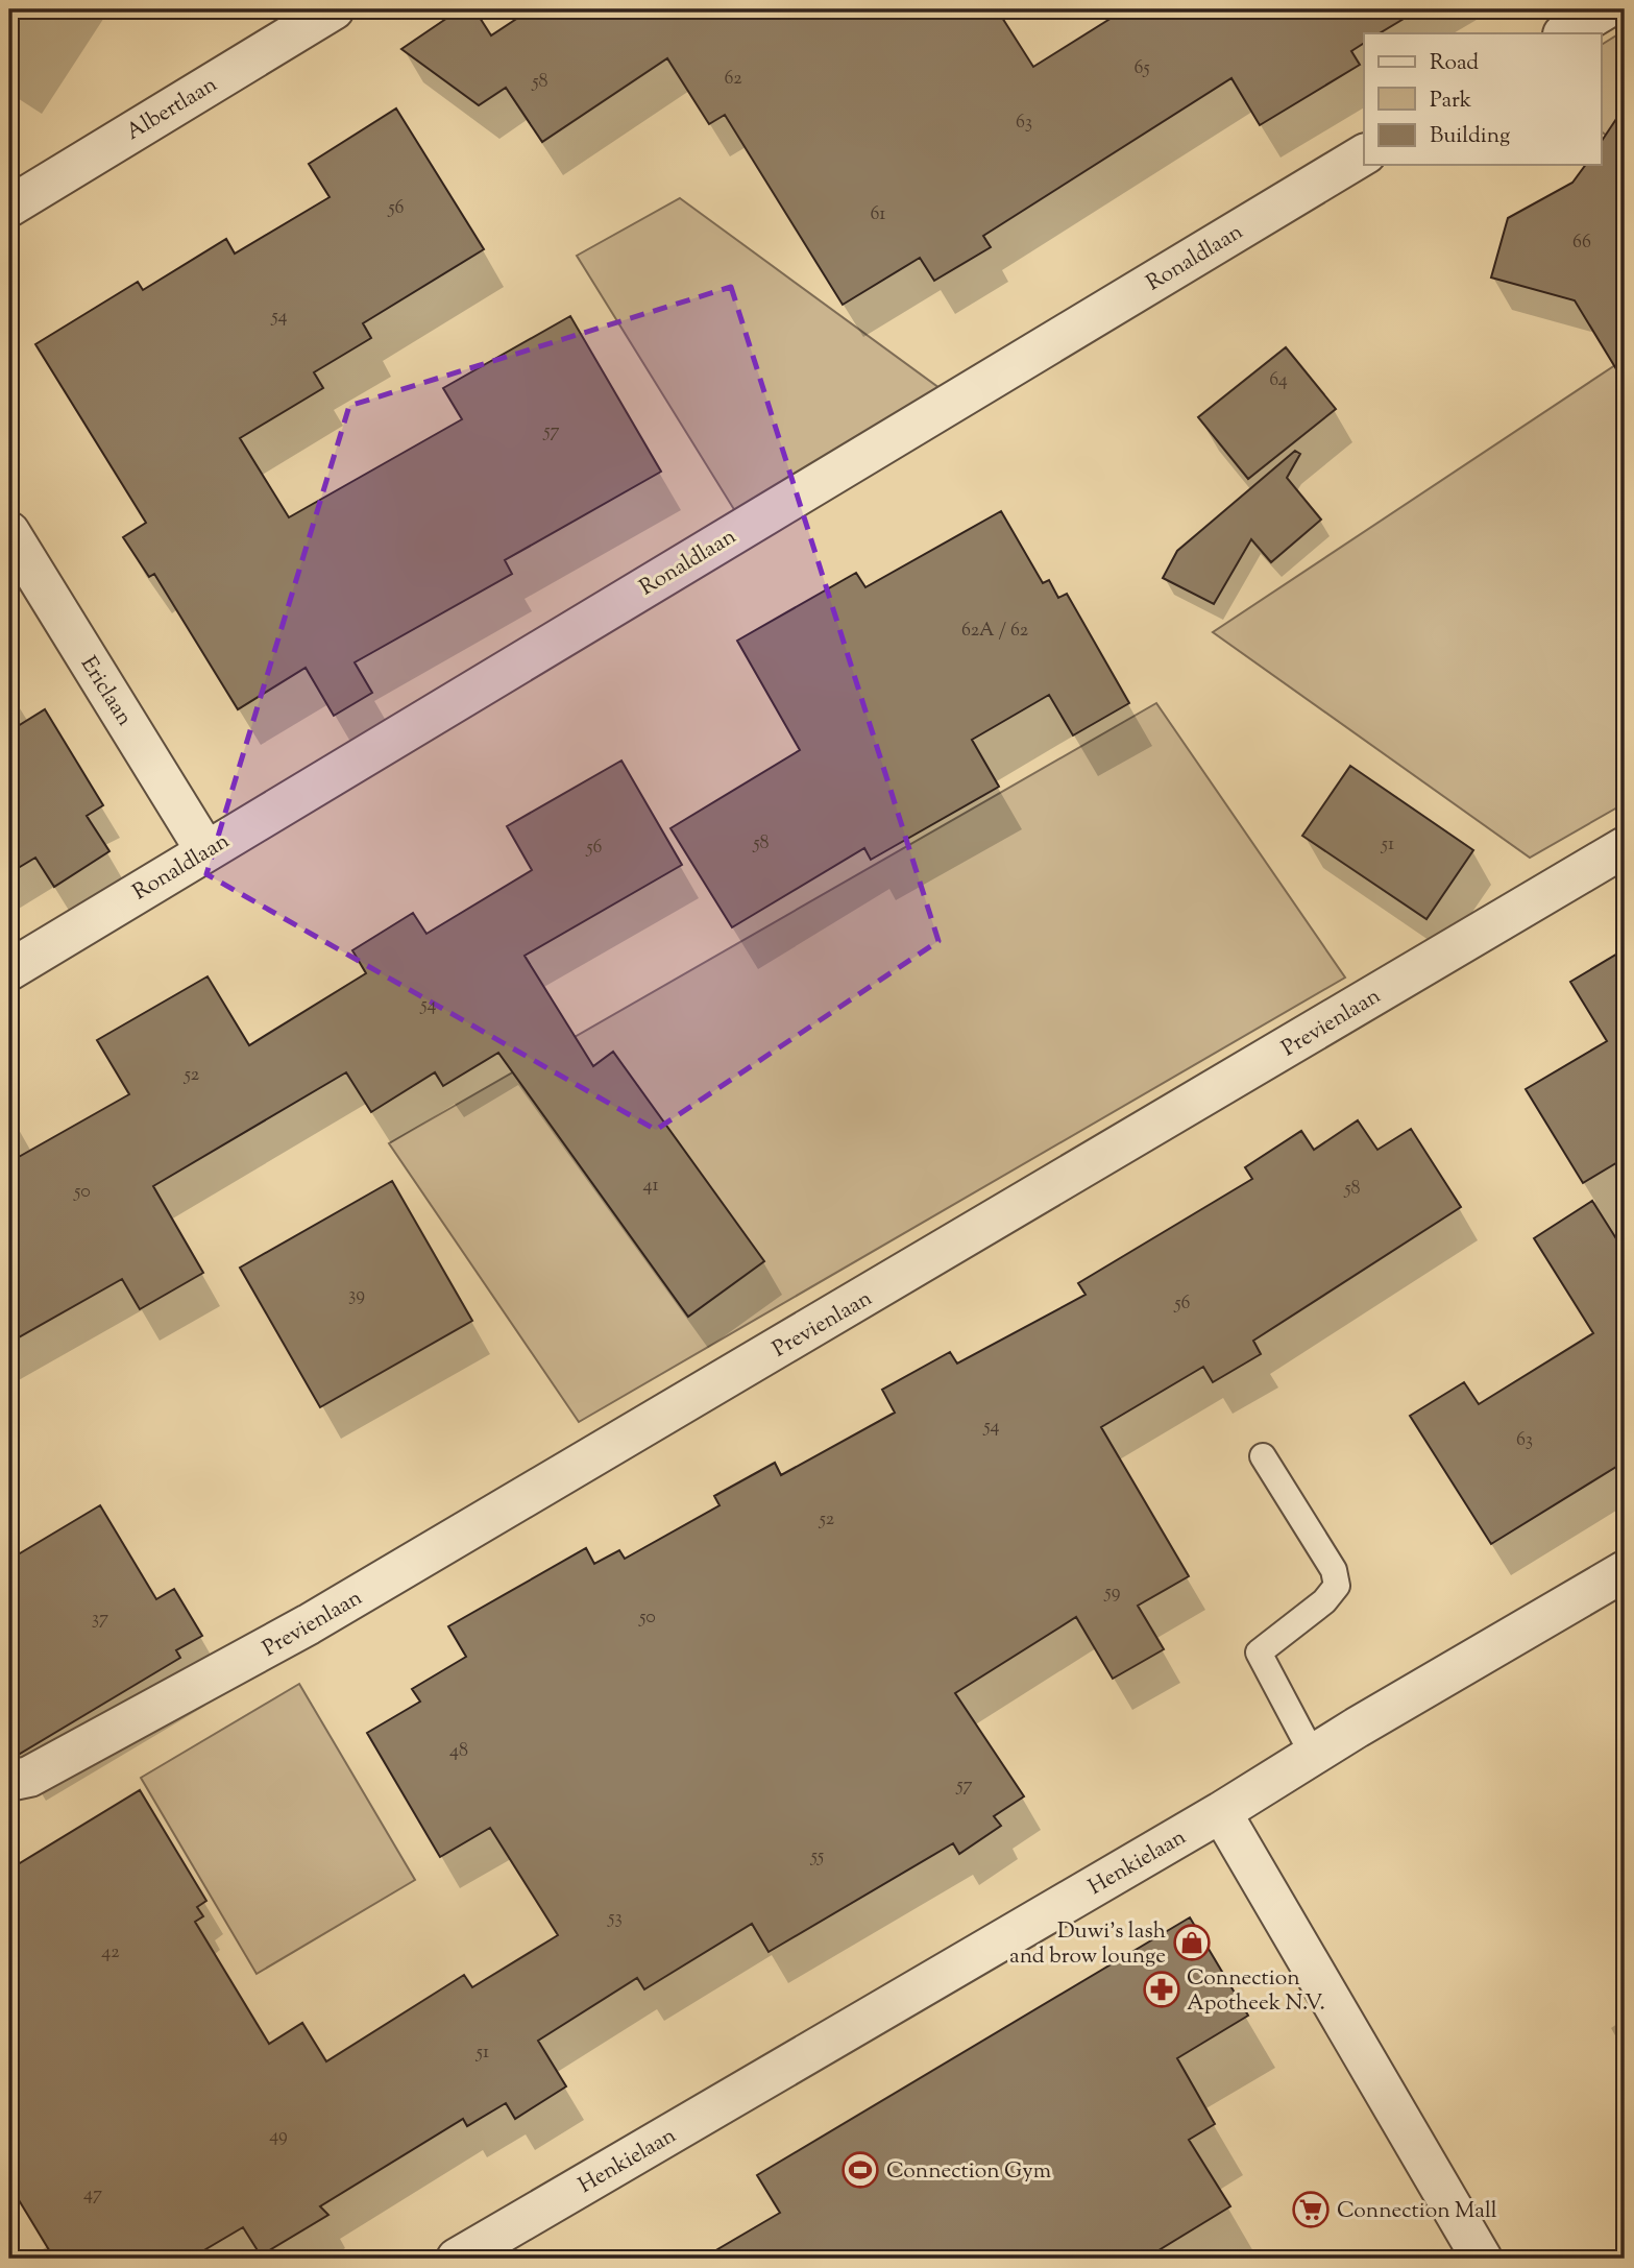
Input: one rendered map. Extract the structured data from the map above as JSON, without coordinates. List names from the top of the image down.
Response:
{
  "streets": {
    "street": [
      "Albertlaan",
      "Ronaldlaan",
      "Ericlaan",
      "Previenlaan",
      "Henkielaan"
    ]
  },
  "crossings": [
    ["Ronaldlaan", "Ericlaan"]
  ],
  "places": {
    "shop": ["Duwi’s lash and brow lounge"],
    "pharmacy": ["Connection Apotheek N.V."],
    "sports": ["Connection Gym"],
    "supermarket": ["Connection Mall"]
  },
  "house_numbers": [
    "65",
    "62",
    "58",
    "63",
    "56",
    "61",
    "66",
    "54",
    "64",
    "57",
    "62A / 62",
    "58",
    "51",
    "56",
    "54",
    "52",
    "41",
    "58",
    "50",
    "39",
    "56",
    "54",
    "63",
    "52",
    "59",
    "50",
    "37",
    "48",
    "57",
    "55",
    "53",
    "42",
    "51",
    "49",
    "47"
  ],
  "legend": ["Road", "Park", "Building"]
}
